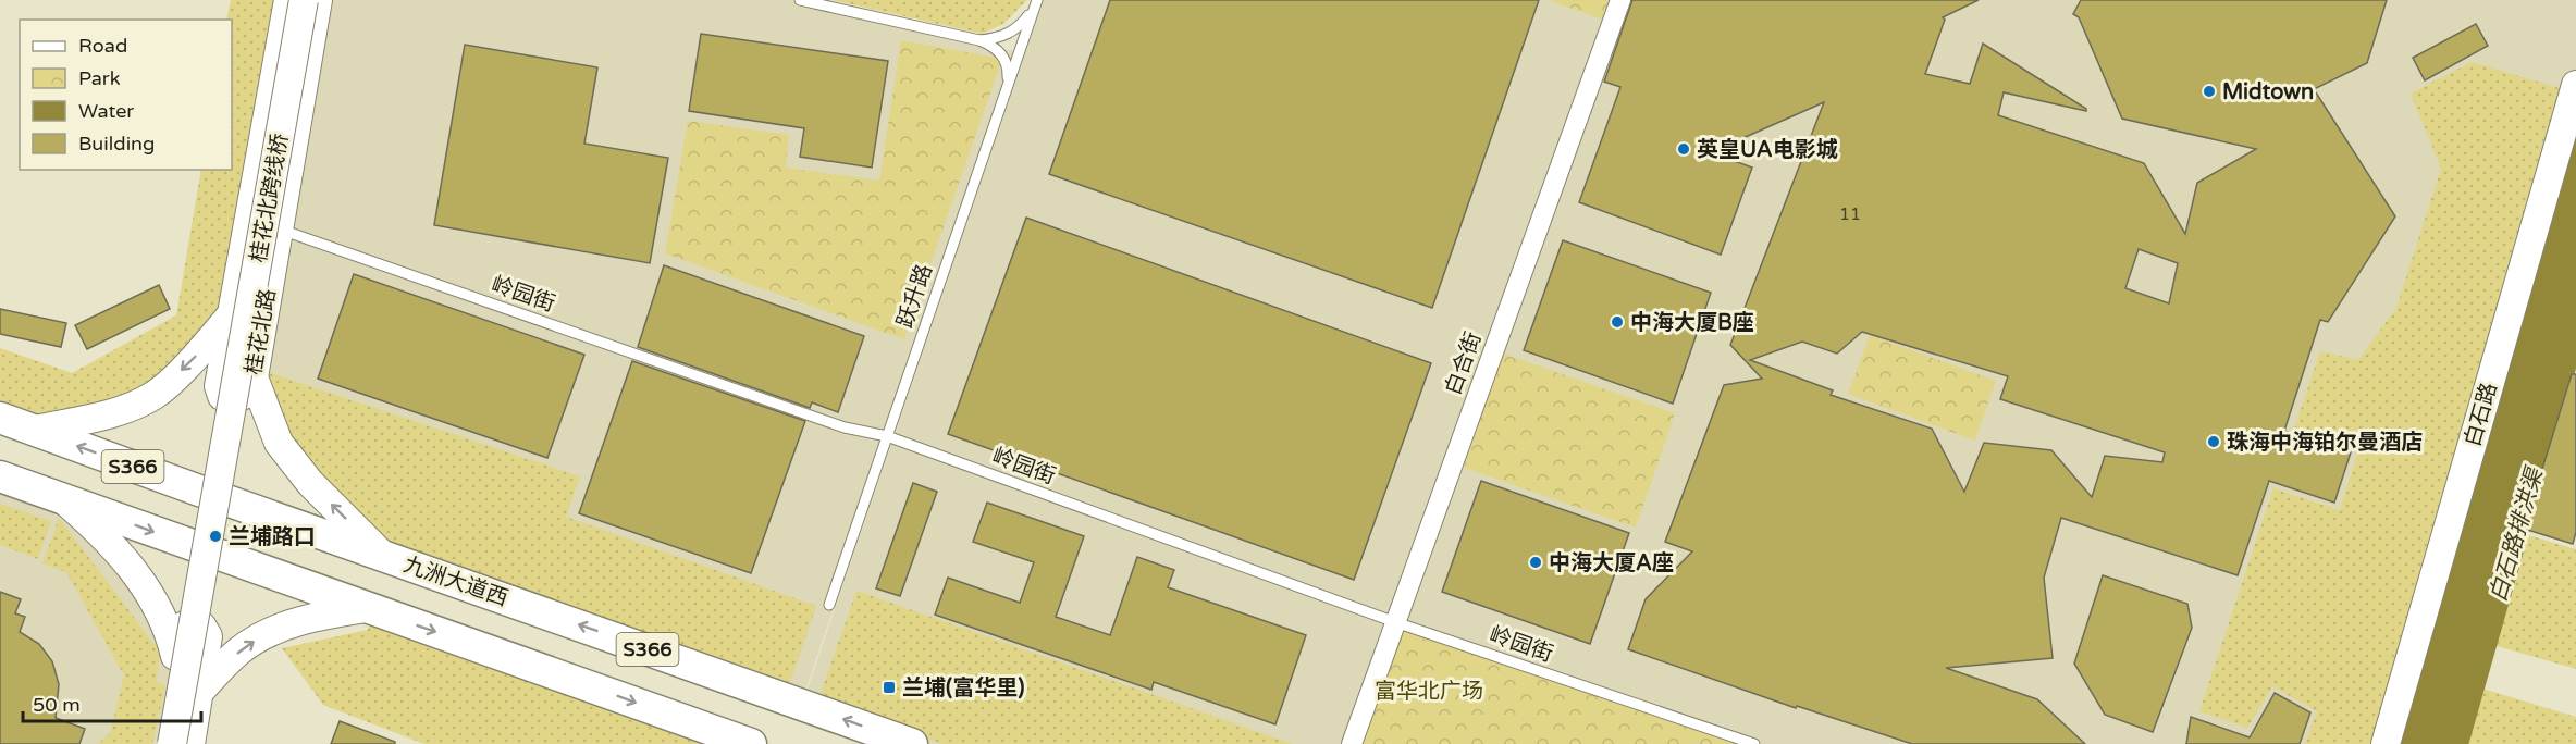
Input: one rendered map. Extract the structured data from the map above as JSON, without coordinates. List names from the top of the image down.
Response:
{
  "streets": {
    "main road": [
      "桂花北跨线桥",
      "桂花北路",
      "白石路",
      "S366",
      "九洲大道西"
    ],
    "street": ["白合街"],
    "lane": ["岭园街", "跃升路"]
  },
  "crossings": [
    ["岭园街", "跃升路"],
    ["岭园街", "桂花北路"],
    ["岭园街", "白合街"]
  ],
  "water": ["白石路排洪渠"],
  "parks": ["富华北广场"],
  "places": {
    "other": [
      "Midtown",
      "英皇UA电影城",
      "中海大厦B座",
      "珠海中海铂尔曼酒店",
      "兰埔路口",
      "中海大厦A座"
    ],
    "transit": ["兰埔(富华里)"]
  },
  "house_numbers": ["11"],
  "legend": [
    "Road",
    "Park",
    "Water",
    "Building"
  ],
  "scale_bar": "50 m"
}
